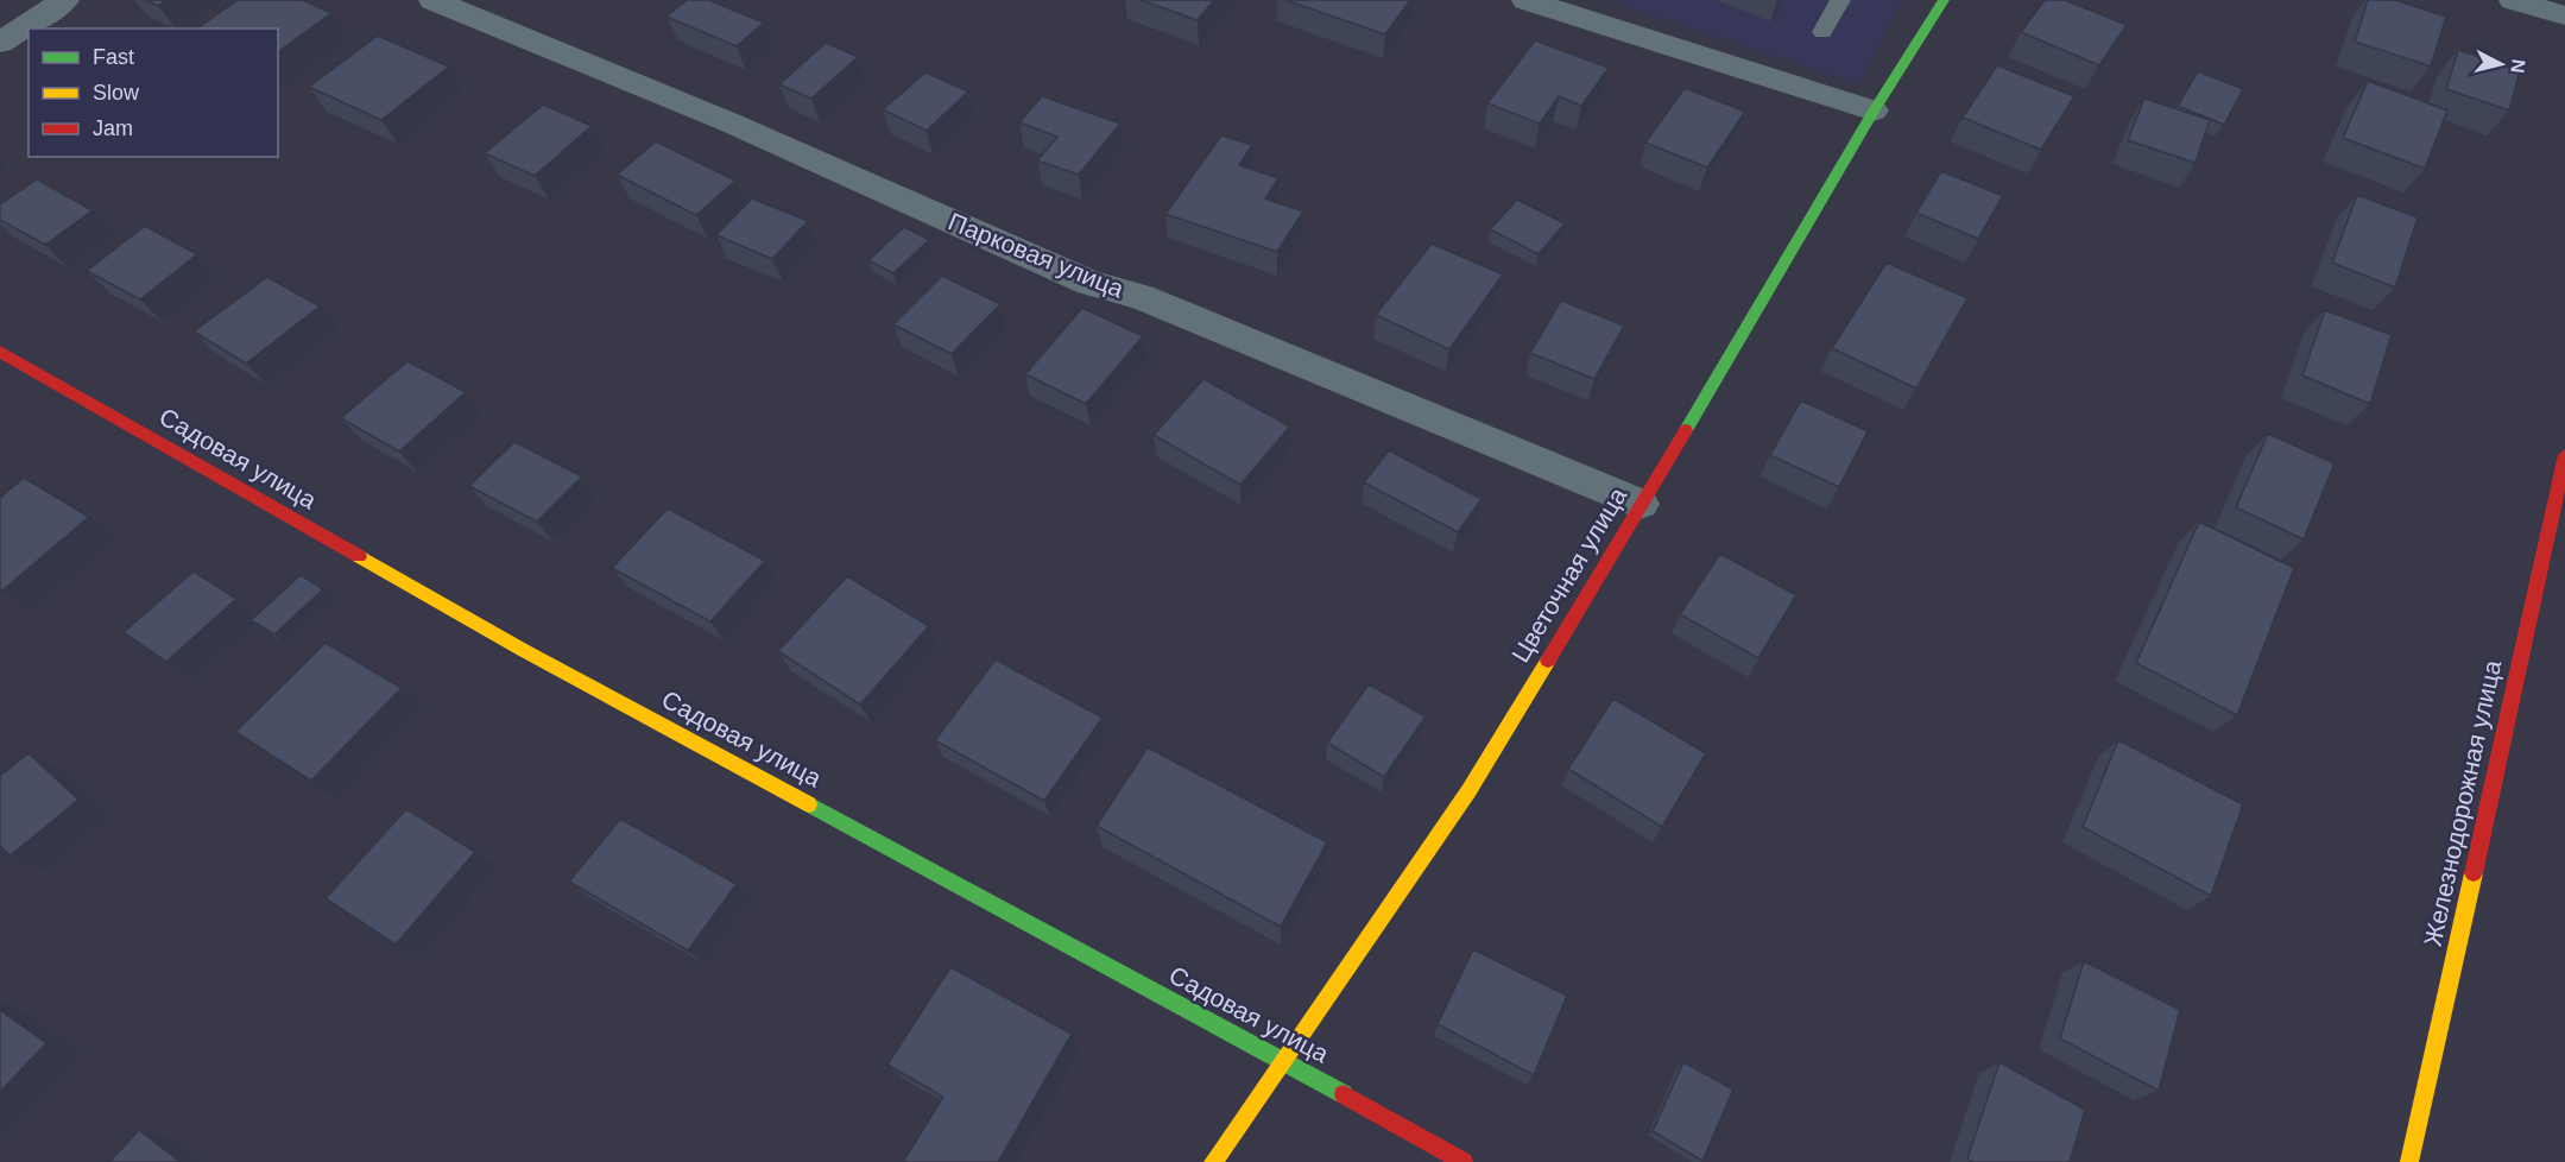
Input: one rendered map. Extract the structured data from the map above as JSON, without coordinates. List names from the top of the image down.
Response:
{
  "streets": {
    "street": [
      "Парковая улица",
      "Садовая улица",
      "Цветочная улица",
      "Железнодорожная улица"
    ]
  },
  "crossings": [
    ["Парковая улица", "Цветочная улица"],
    ["Садовая улица", "Цветочная улица"]
  ],
  "legend": ["Fast", "Slow", "Jam"],
  "north": "right"
}
